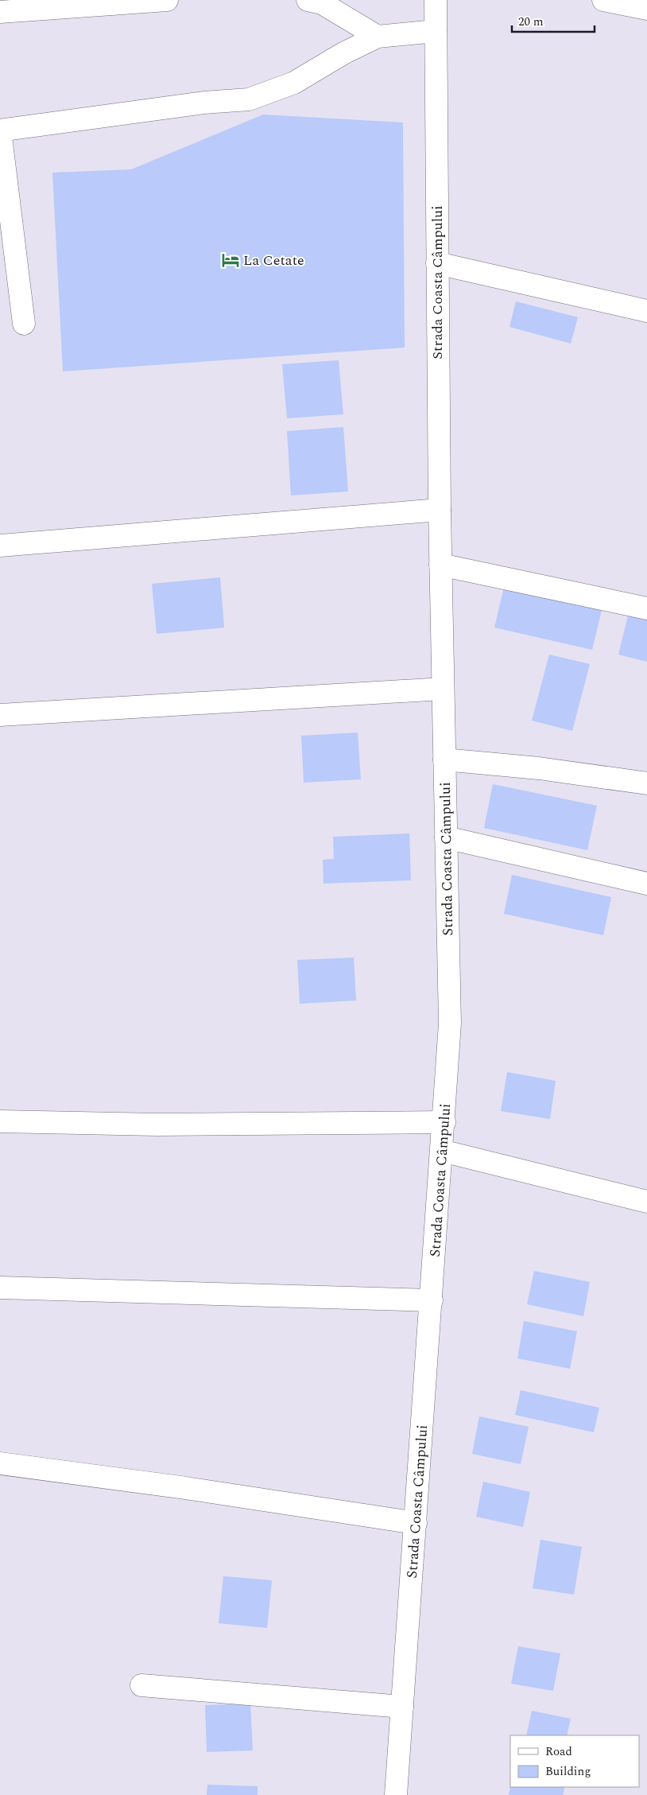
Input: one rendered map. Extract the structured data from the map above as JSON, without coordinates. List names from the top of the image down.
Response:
{
  "streets": {
    "street": ["Strada Coasta Câmpului"]
  },
  "places": {
    "hotel": ["La Cetate"]
  },
  "legend": ["Road", "Building"],
  "scale_bar": "20 m"
}
